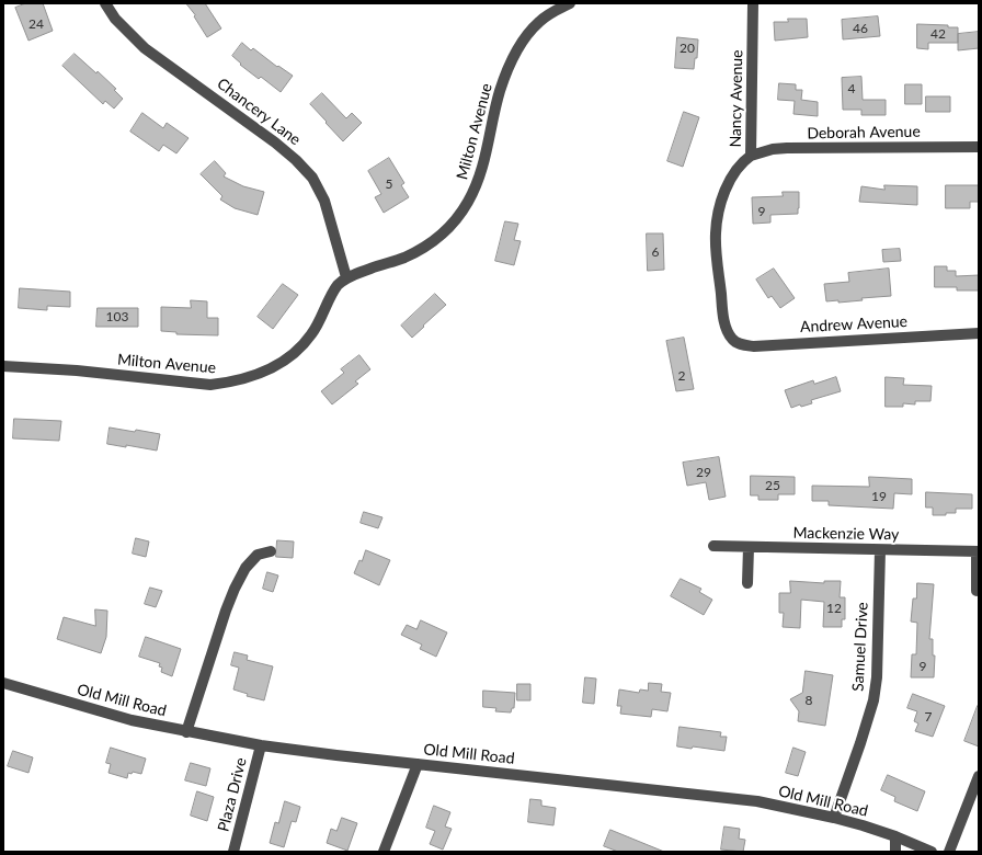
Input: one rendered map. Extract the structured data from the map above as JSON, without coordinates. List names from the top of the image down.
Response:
{
  "streets": {
    "street": [
      "Nancy Avenue",
      "Chancery Lane",
      "Milton Avenue",
      "Deborah Avenue",
      "Andrew Avenue",
      "Mackenzie Way",
      "Samuel Drive",
      "Old Mill Road",
      "Plaza Drive"
    ]
  },
  "crossings": [
    ["Nancy Avenue", "Deborah Avenue"],
    ["Nancy Avenue", "Andrew Avenue"],
    ["Chancery Lane", "Milton Avenue"],
    ["Mackenzie Way", "Samuel Drive"],
    ["Samuel Drive", "Old Mill Road"],
    ["Old Mill Road", "Plaza Drive"]
  ],
  "house_numbers": [
    "24",
    "46",
    "42",
    "20",
    "4",
    "5",
    "9",
    "6",
    "103",
    "2",
    "29",
    "25",
    "19",
    "12",
    "9",
    "8",
    "7"
  ]
}
